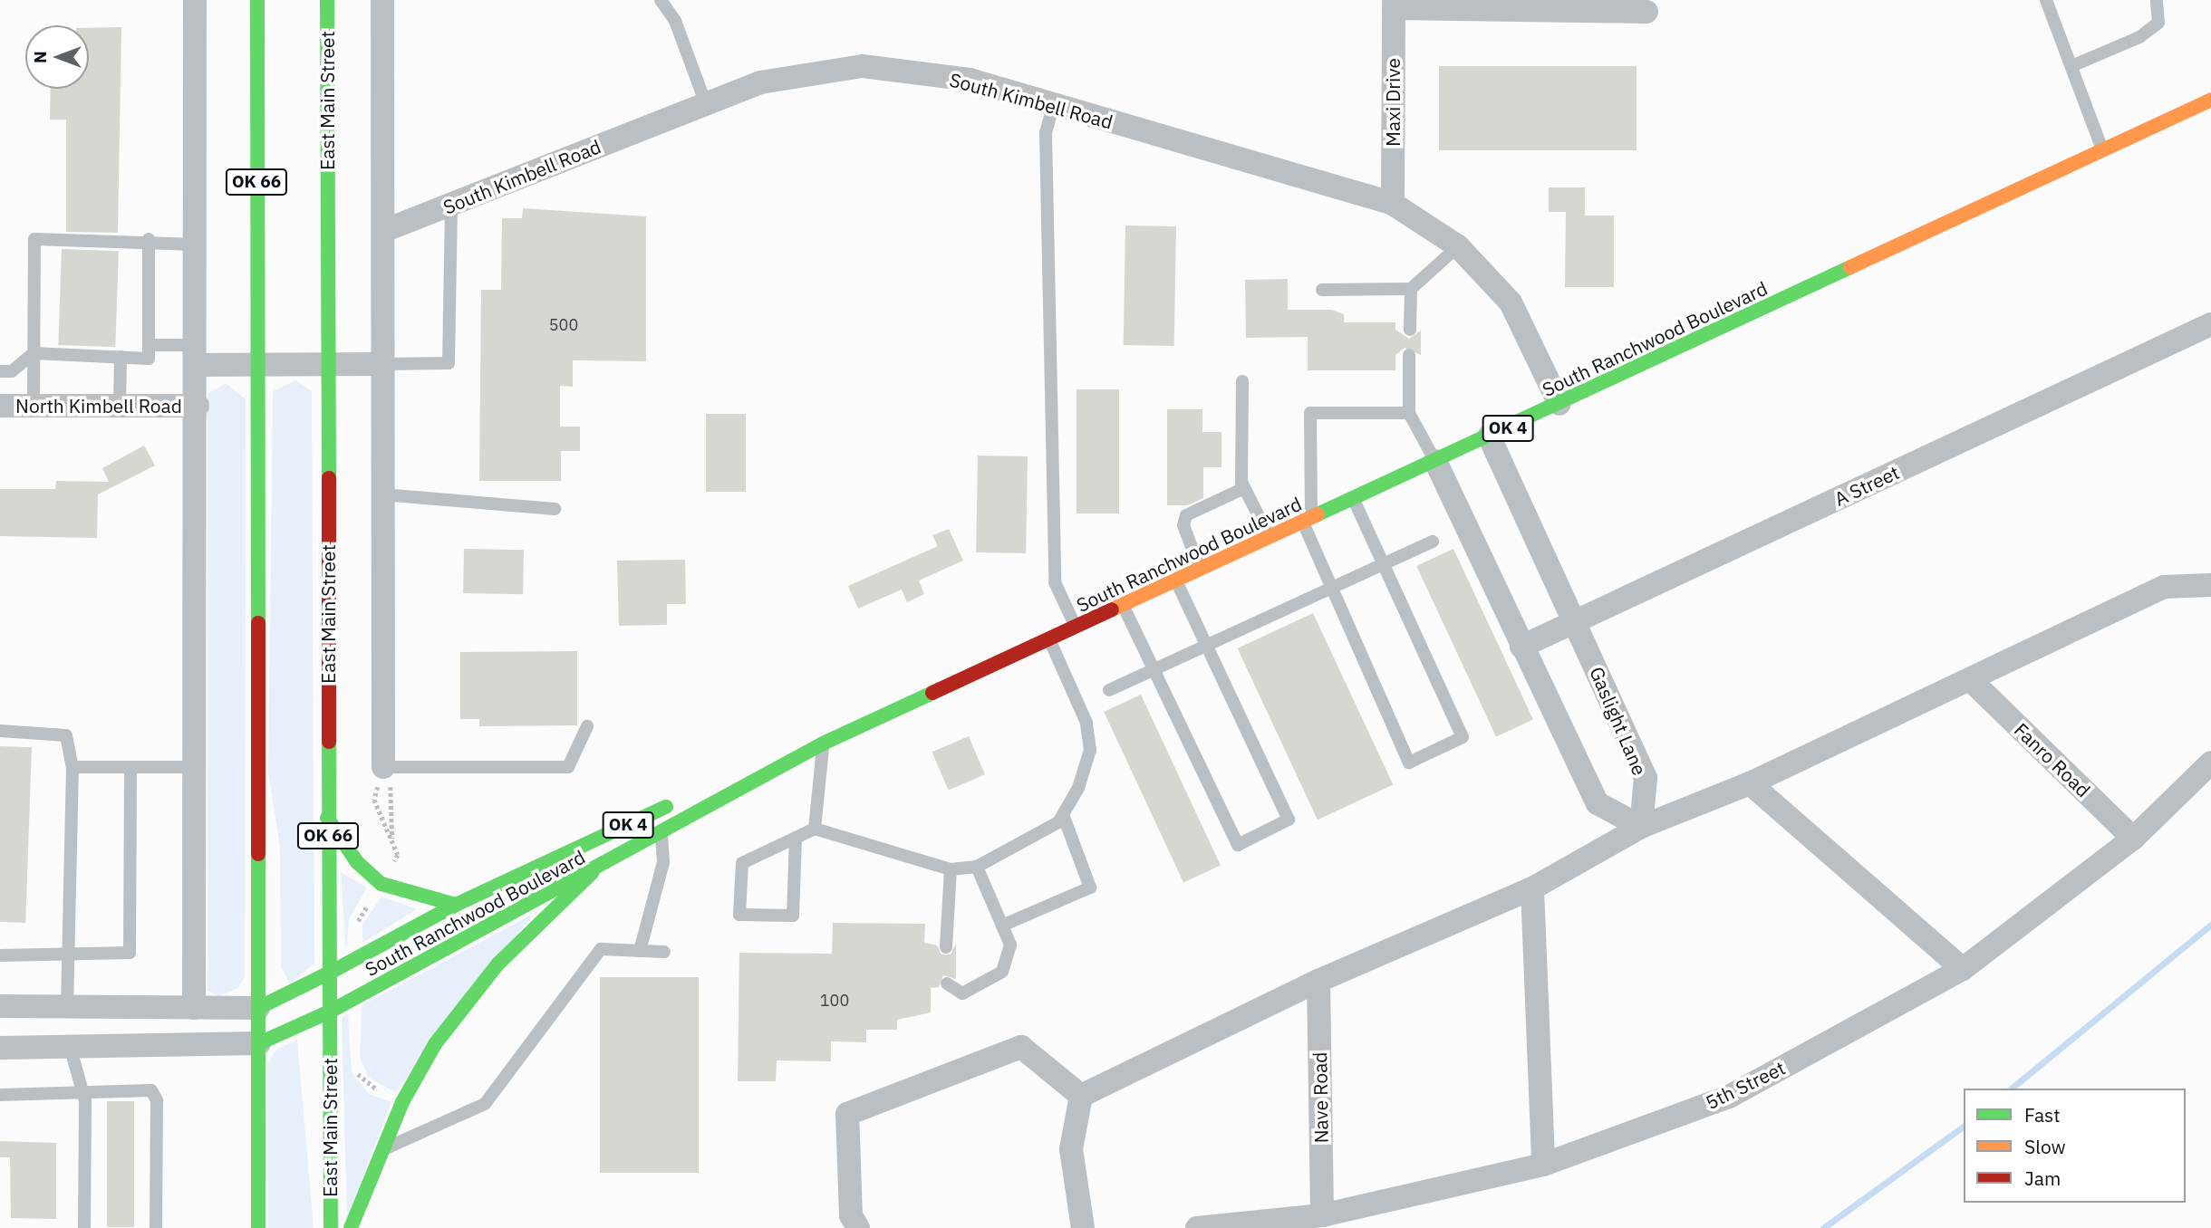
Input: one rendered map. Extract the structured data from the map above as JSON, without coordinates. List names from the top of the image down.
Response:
{
  "streets": {
    "main road": [
      "East Main Street",
      "OK 66",
      "South Ranchwood Boulevard",
      "OK 4"
    ],
    "street": [
      "South Kimbell Road",
      "Maxi Drive",
      "North Kimbell Road",
      "A Street",
      "Gaslight Lane",
      "Fanro Road",
      "5th Street",
      "Nave Road"
    ]
  },
  "crossings": [
    ["East Main Street", "South Ranchwood Boulevard"],
    ["East Main Street", "OK 4"],
    ["South Kimbell Road", "Maxi Drive"],
    ["South Kimbell Road", "South Ranchwood Boulevard"],
    ["OK 66", "OK 4"],
    ["South Ranchwood Boulevard", "OK 4"],
    ["South Ranchwood Boulevard", "Gaslight Lane"],
    ["A Street", "Gaslight Lane"],
    ["Fanro Road", "5th Street"],
    ["5th Street", "Nave Road"]
  ],
  "house_numbers": ["500", "100"],
  "legend": ["Fast", "Slow", "Jam"],
  "north": "left"
}
